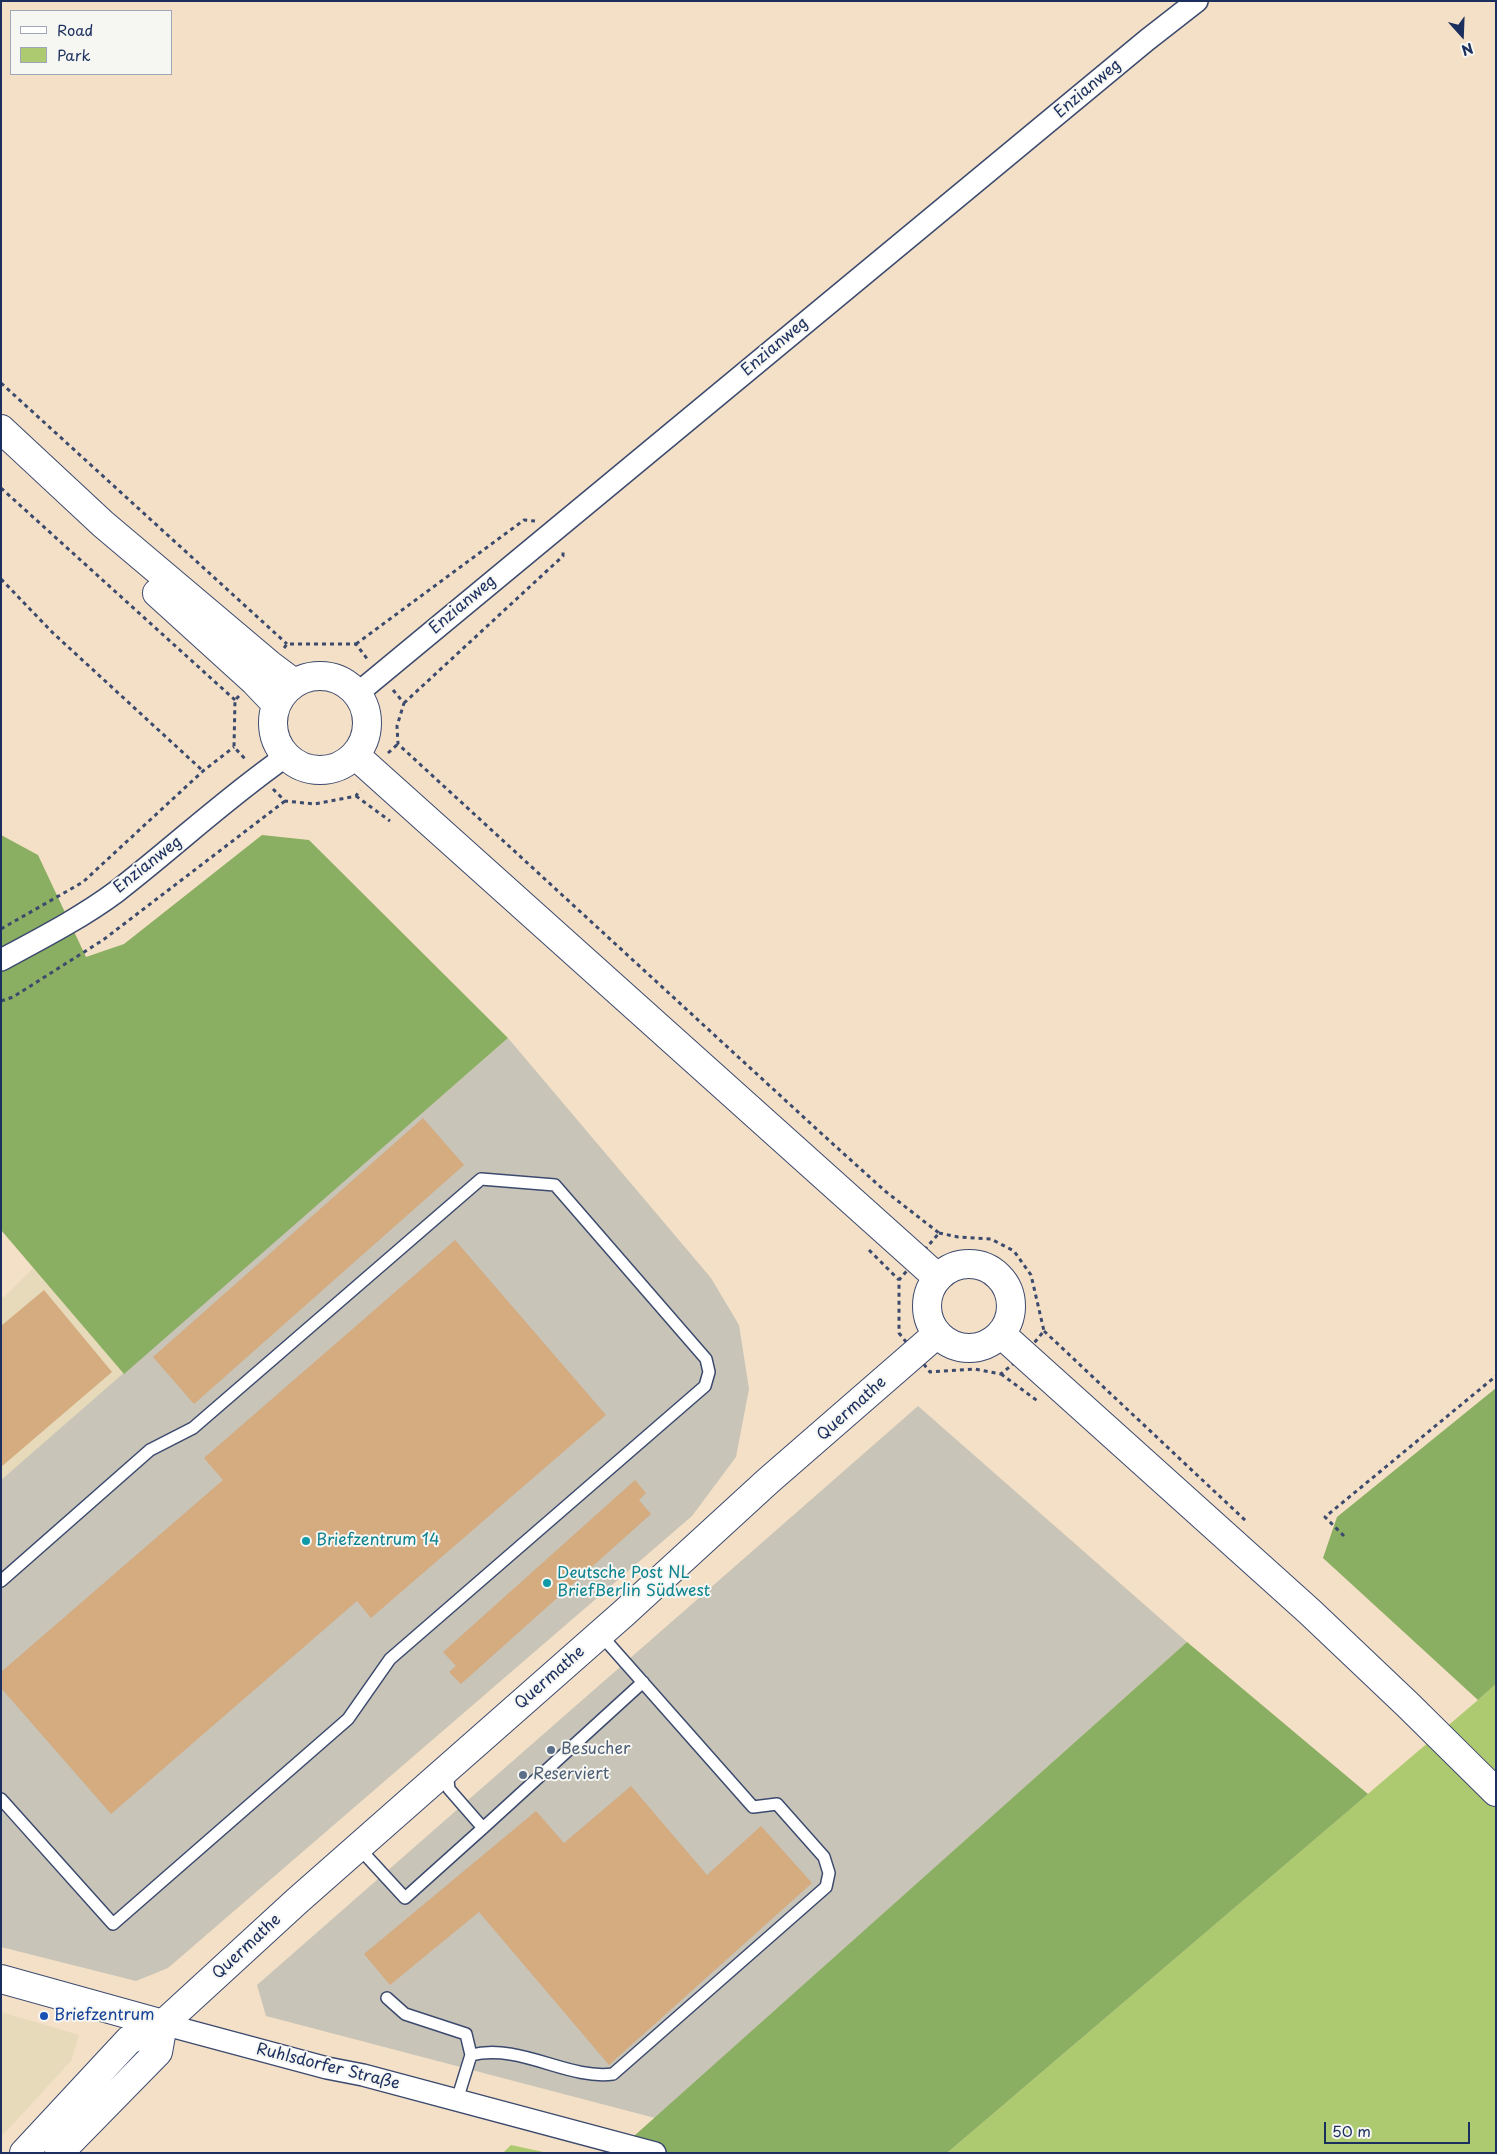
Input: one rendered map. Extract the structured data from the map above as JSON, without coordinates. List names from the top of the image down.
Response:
{
  "streets": {
    "main road": ["Quermathe", "Ruhlsdorfer Straße"],
    "street": ["Enzianweg"]
  },
  "crossings": [
    ["Quermathe", "Ruhlsdorfer Straße"]
  ],
  "places": [
    "Briefzentrum 14",
    "Deutsche Post NL BriefBerlin Südwest",
    "Besucher",
    "Reserviert",
    "Briefzentrum"
  ],
  "legend": ["Road", "Park"],
  "scale_bar": "50 m",
  "north": "bottom"
}
